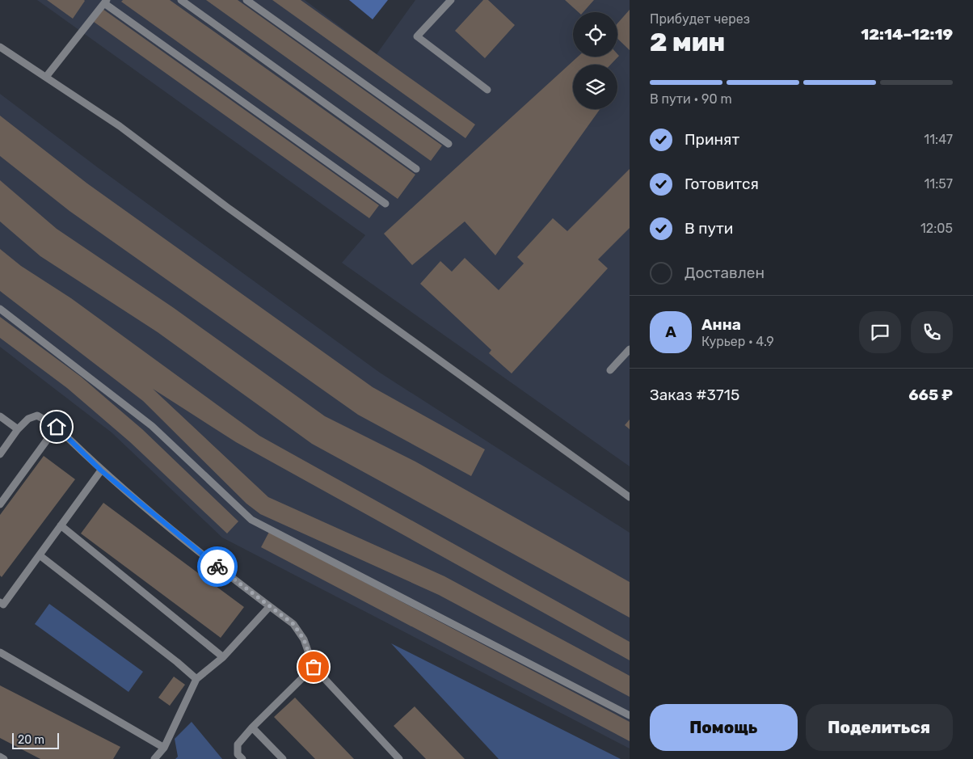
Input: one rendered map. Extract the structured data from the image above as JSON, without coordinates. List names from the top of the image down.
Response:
{
  "scale_bar": "20 m",
  "page": {
    "heading": ["2 мин", "Прибудет через", "12:14–12:19"],
    "panel": [
      "Анна",
      "Курьер · 4.9",
      "Заказ #3715",
      "665 ₽"
    ],
    "bar": "В пути · 90 m",
    "list": [
      ["Принят", "11:47"],
      ["Готовится", "11:57"],
      ["В пути", "12:05"],
      "Доставлен"
    ],
    "round": "А",
    "buttons": ["Помощь", "Поделиться"],
    "scale": "20 m"
  }
}
